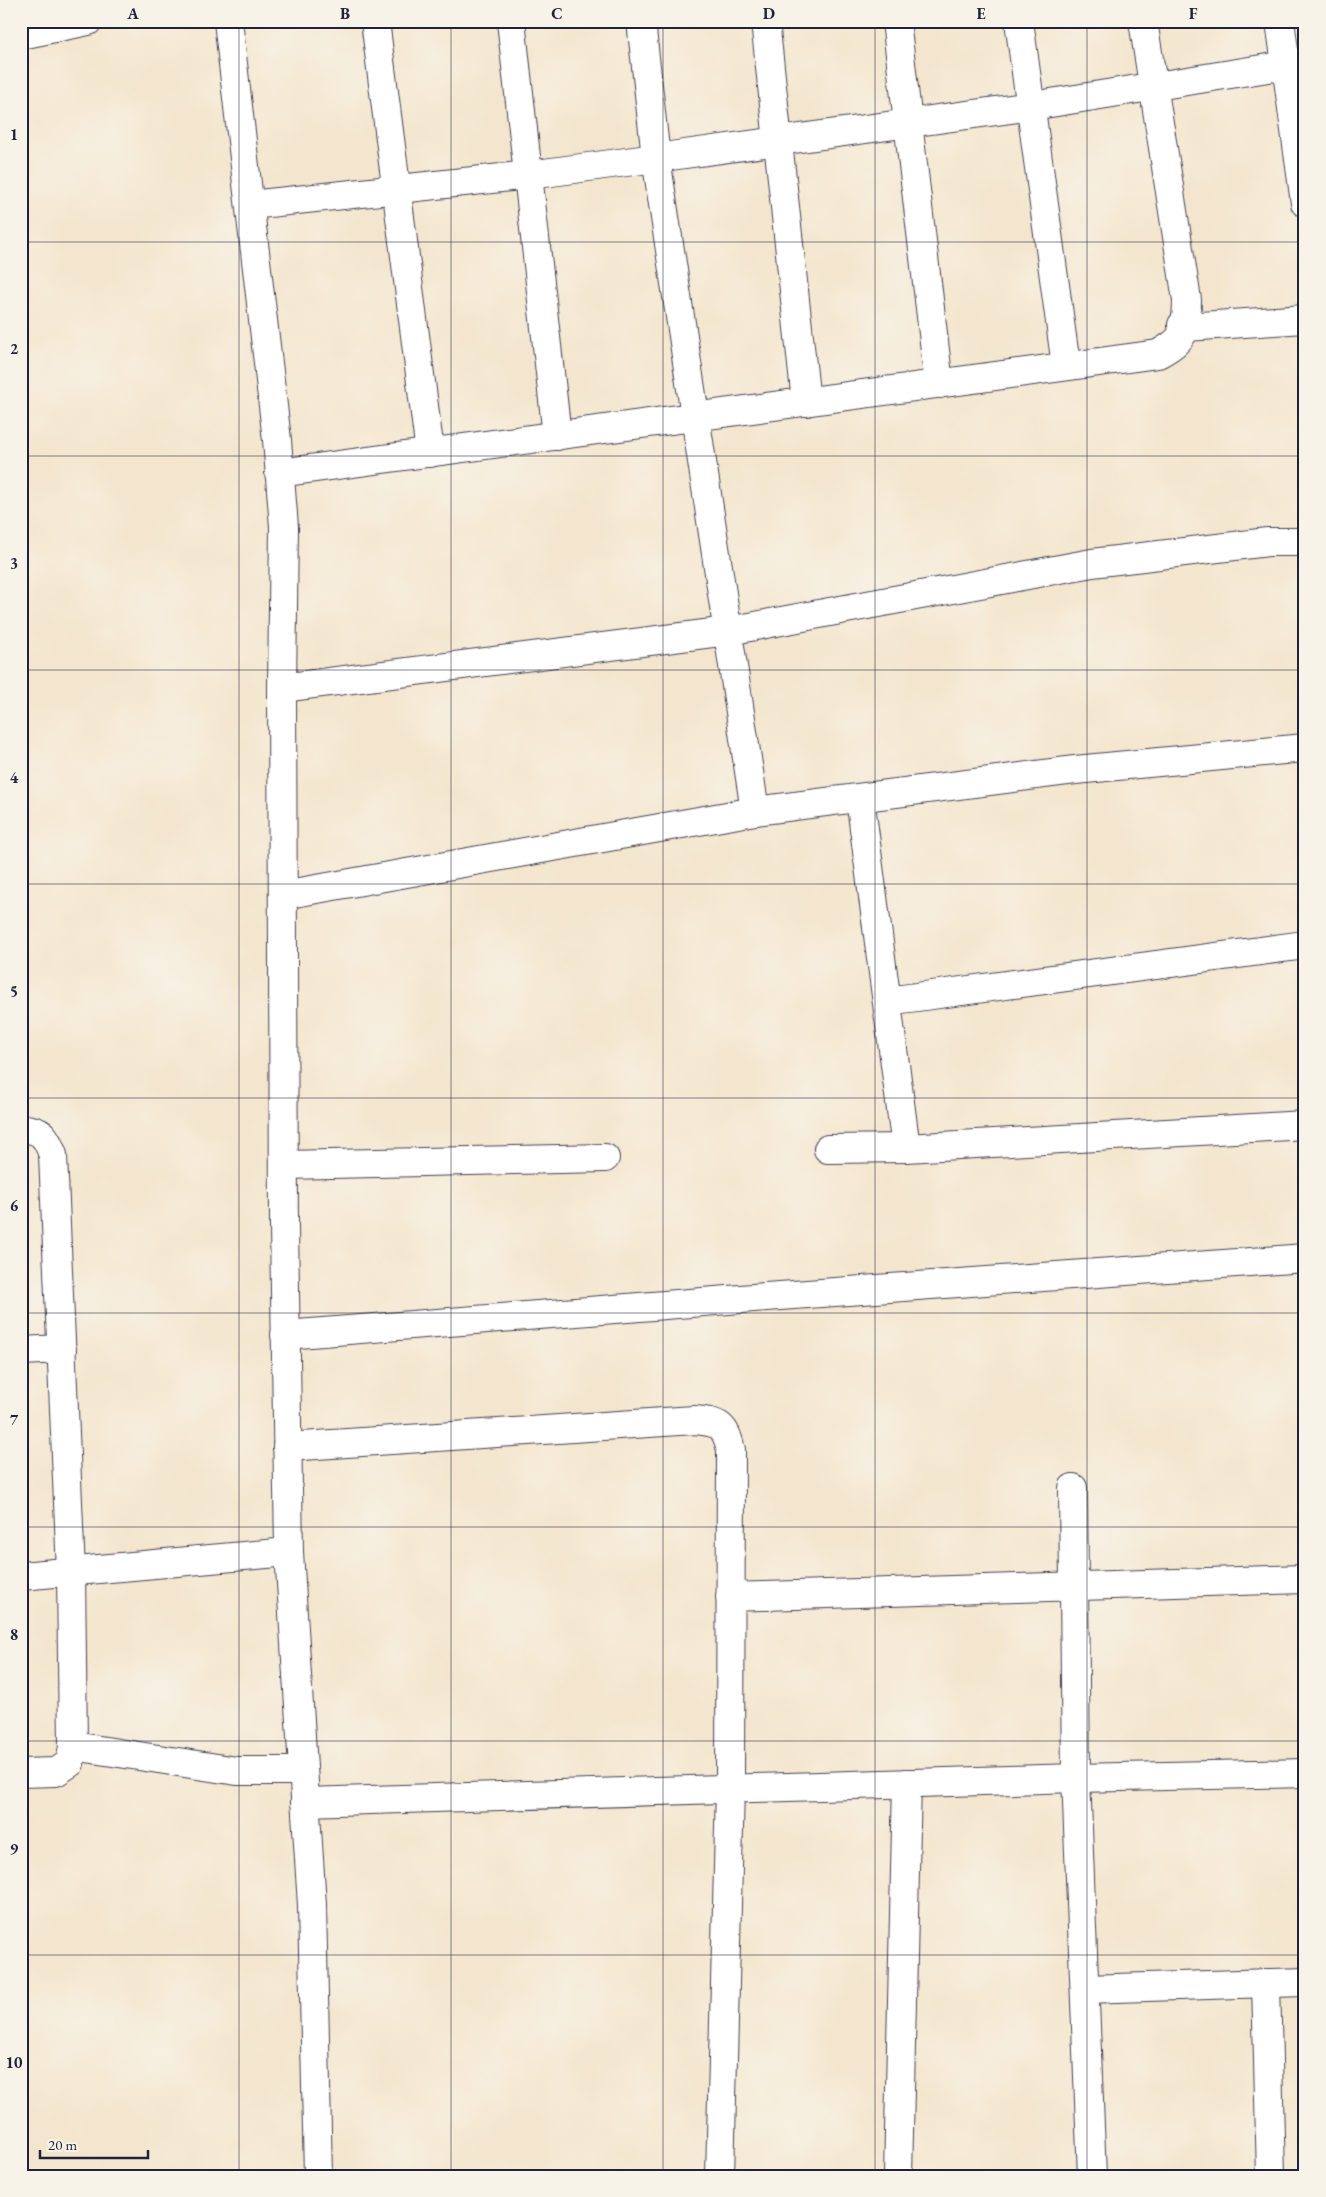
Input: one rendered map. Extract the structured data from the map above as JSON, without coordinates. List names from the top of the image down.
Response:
{
  "scale_bar": "20 m",
  "grid": {
    "columns": [
      "A",
      "B",
      "C",
      "D",
      "E",
      "F"
    ],
    "rows": [
      "1",
      "2",
      "3",
      "4",
      "5",
      "6",
      "7",
      "8",
      "9",
      "10"
    ]
  }
}
